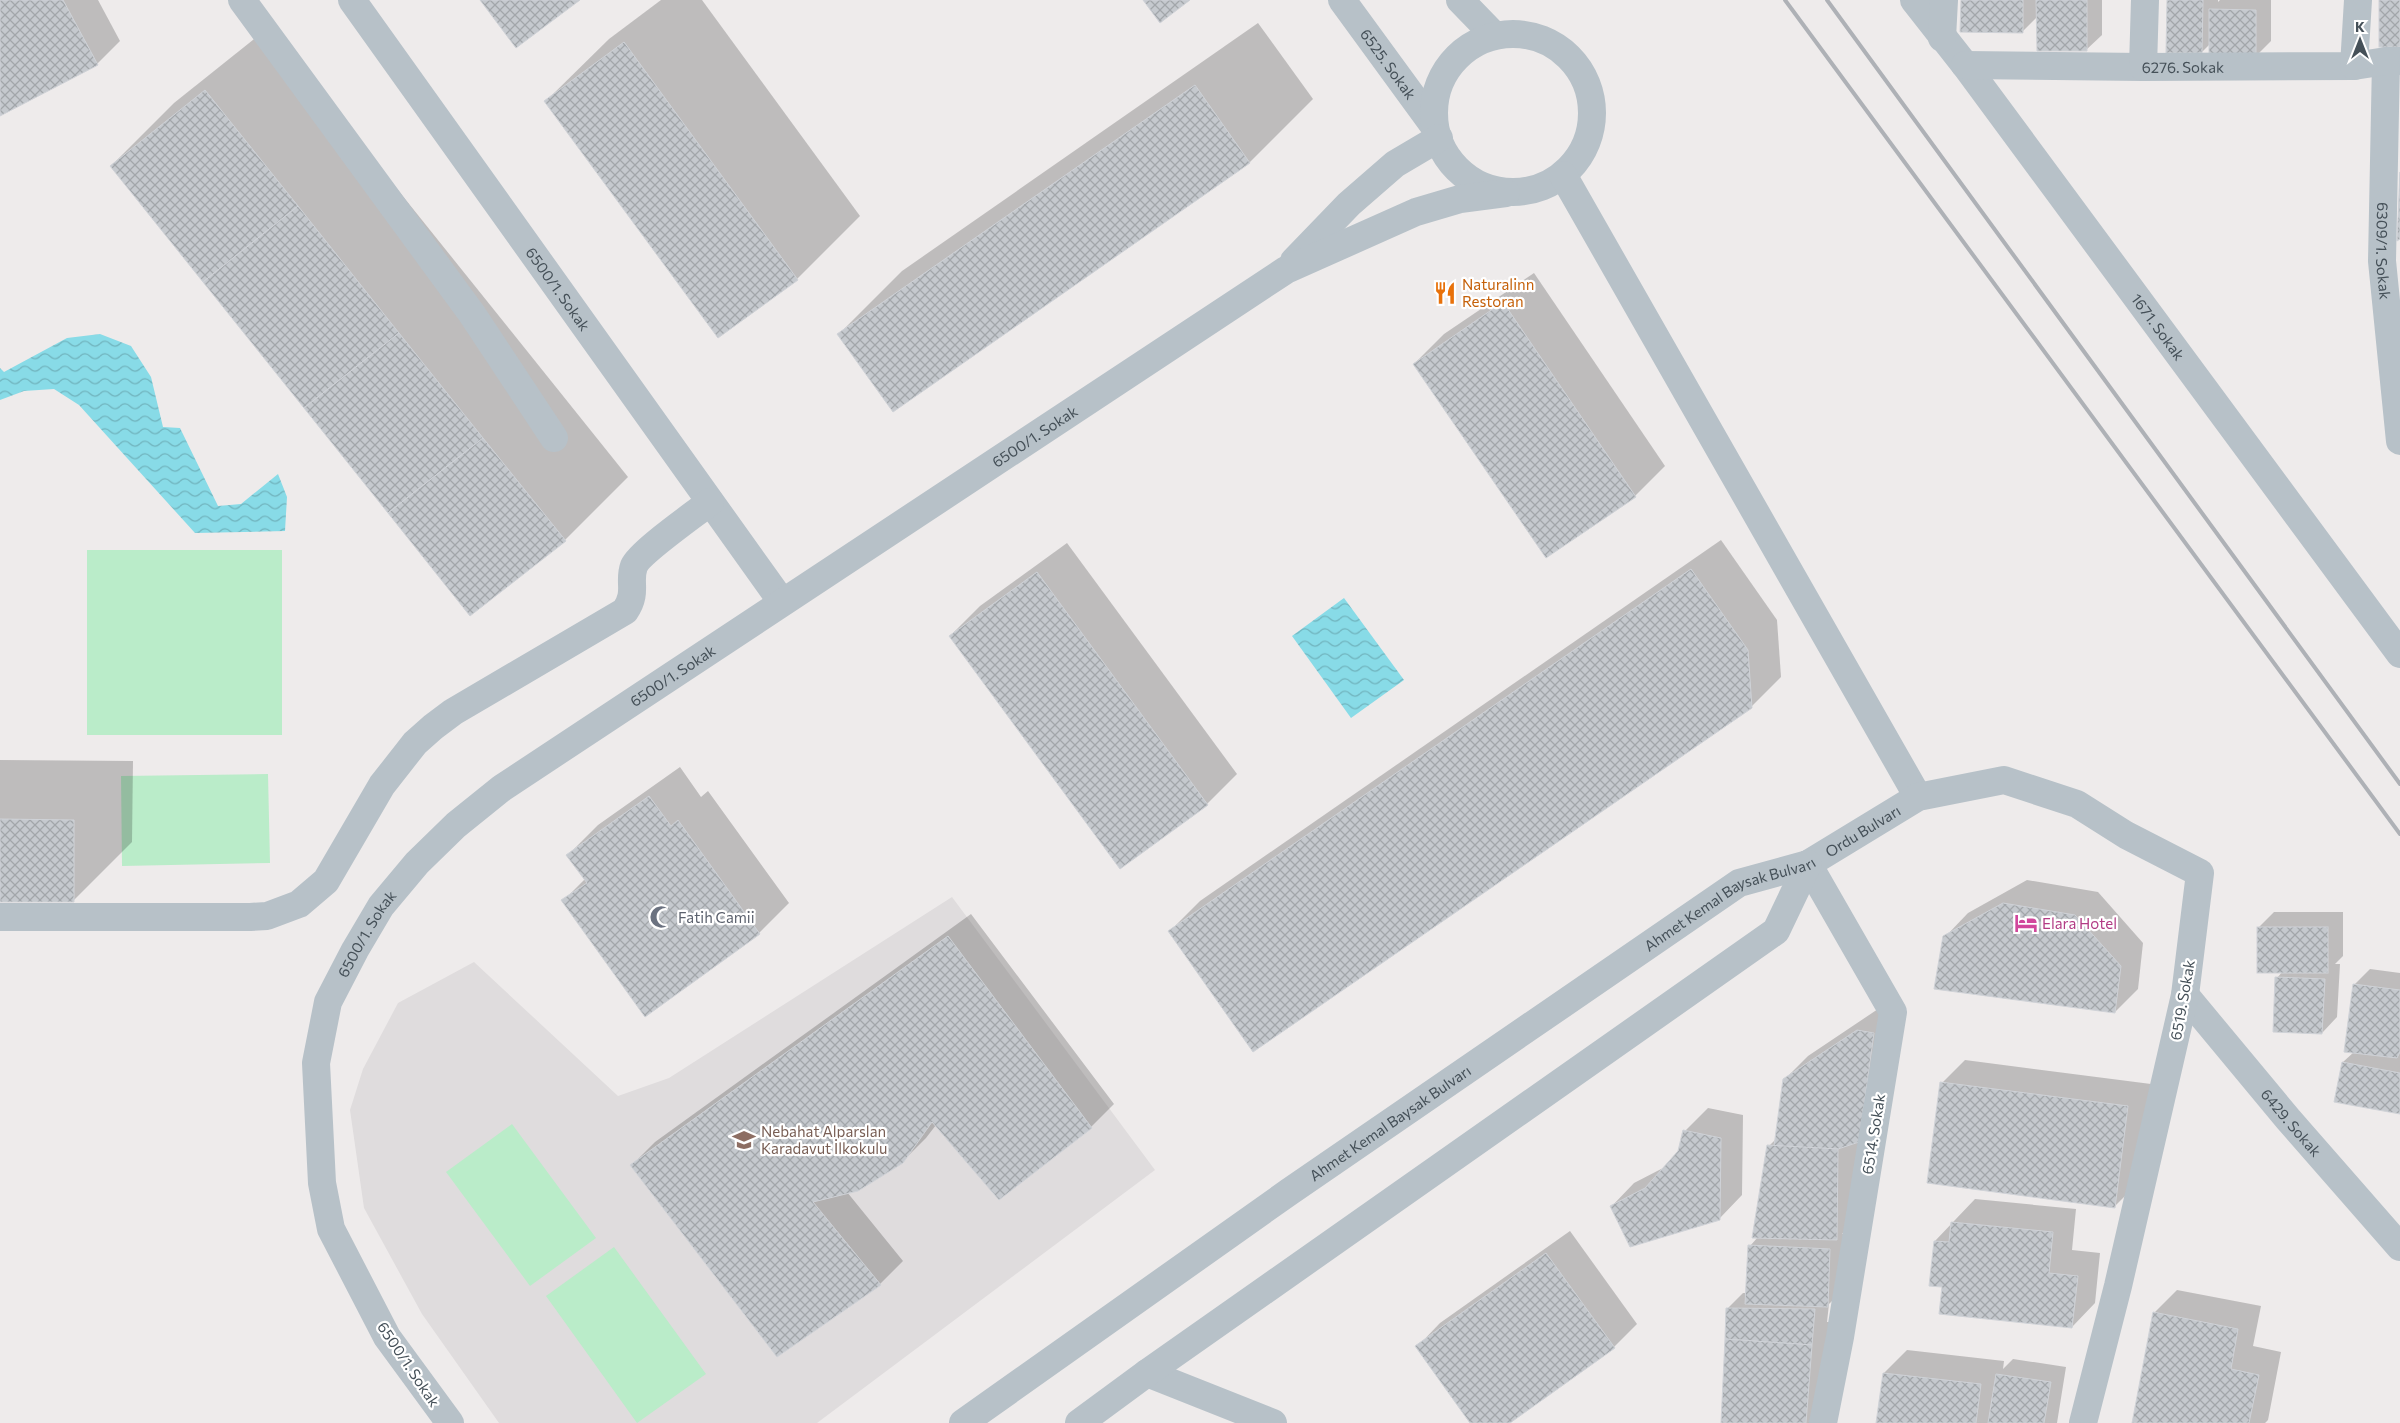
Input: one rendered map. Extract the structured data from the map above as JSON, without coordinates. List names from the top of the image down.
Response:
{
  "streets": {
    "street": [
      "6525. Sokak",
      "6276. Sokak",
      "6309/1. Sokak",
      "6500/1. Sokak",
      "1671. Sokak",
      "Ordu Bulvarı",
      "Ahmet Kemal Baysak Bulvarı",
      "6519. Sokak",
      "6429. Sokak",
      "6514. Sokak"
    ]
  },
  "crossings": [
    ["6276. Sokak", "6309/1. Sokak"],
    ["6276. Sokak", "1671. Sokak"],
    ["Ordu Bulvarı", "Ahmet Kemal Baysak Bulvarı"],
    ["Ordu Bulvarı", "6519. Sokak"],
    ["Ordu Bulvarı", "6514. Sokak"],
    ["Ahmet Kemal Baysak Bulvarı", "6514. Sokak"],
    ["6519. Sokak", "6429. Sokak"]
  ],
  "places": {
    "restaurant": ["Naturalinn Restoran"],
    "mosque": ["Fatih Camii"],
    "hotel": ["Elara Hotel"],
    "school or university": ["Nebahat Alparslan Karadavut İlkokulu"]
  },
  "north": "top"
}
